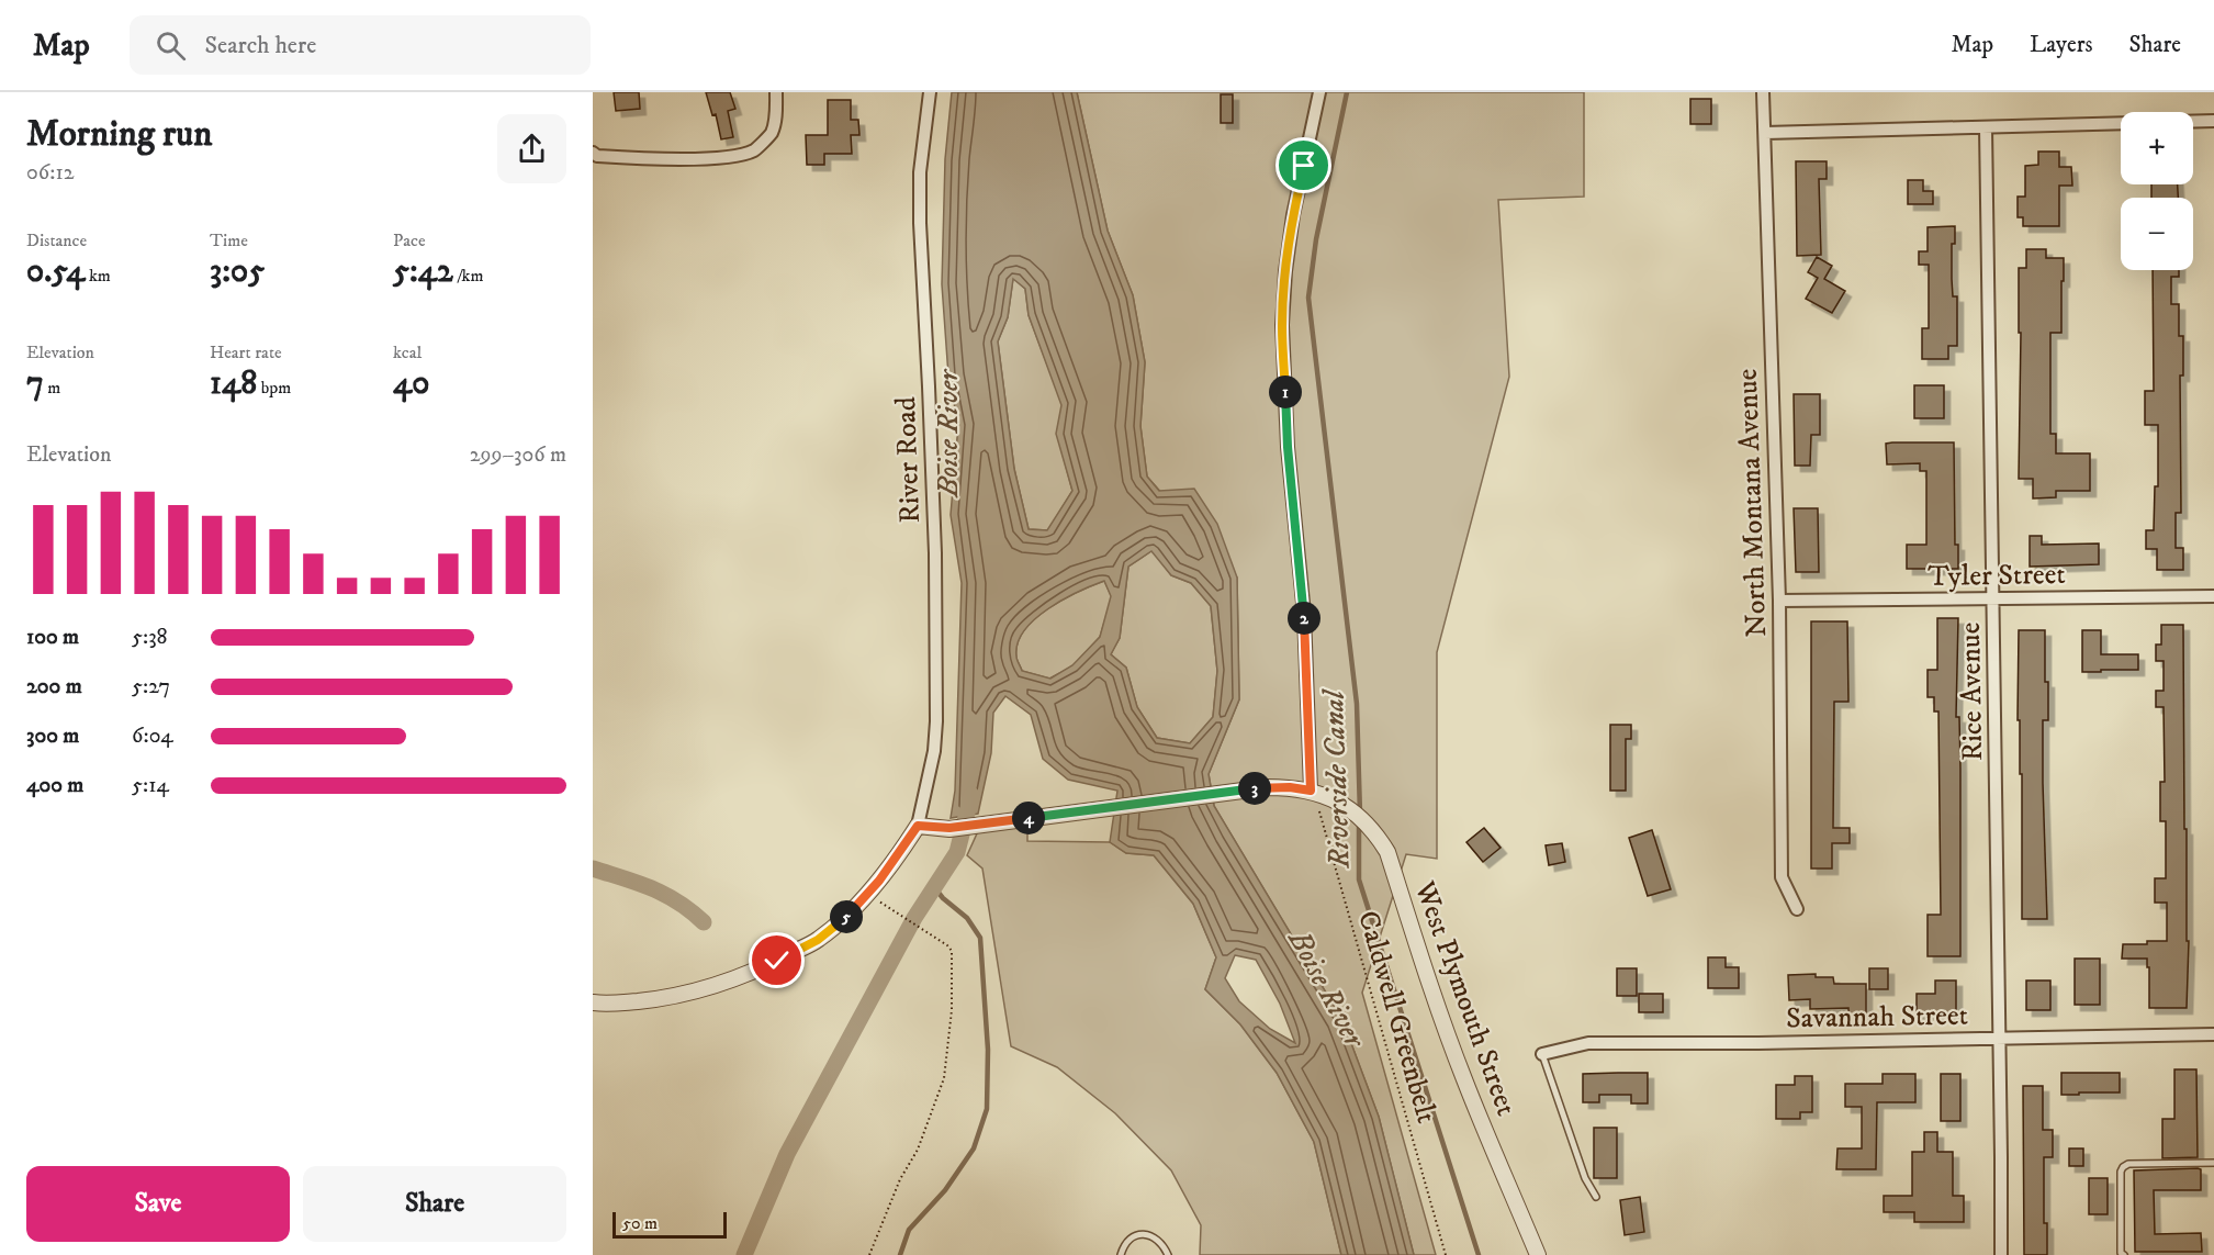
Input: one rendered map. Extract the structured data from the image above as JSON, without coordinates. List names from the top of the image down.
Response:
{
  "streets": {
    "street": [
      "River Road",
      "North Montana Avenue",
      "Tyler Street",
      "Rice Avenue",
      "West Plymouth Street",
      "Savannah Street"
    ],
    "path": ["Caldwell Greenbelt"]
  },
  "crossings": [
    ["River Road", "West Plymouth Street"],
    ["North Montana Avenue", "Tyler Street"],
    ["Tyler Street", "Rice Avenue"],
    ["Rice Avenue", "Savannah Street"],
    ["West Plymouth Street", "Caldwell Greenbelt"]
  ],
  "water": ["Boise River", "Riverside Canal"],
  "scale_bar": "50 m",
  "page": {
    "header": "Map",
    "search": "Search here",
    "nav": ["Map", "Layers", "Share"],
    "heading": ["Morning run", "06:12"],
    "map_buttons": ["+", "−"],
    "stats": [
      ["Distance", "0.54 km"],
      ["Time", "3:05"],
      ["Pace", "5:42 /km"],
      ["Elevation", "7 m"],
      ["Heart rate", "148 bpm"],
      ["kcal", "40"]
    ],
    "pins": [
      "1",
      "2",
      "3",
      "4",
      "5"
    ],
    "chart": ["Elevation", "299–306 m"],
    "list": [
      {
        "name": "100 m",
        "note": "5:38"
      },
      {
        "name": "200 m",
        "note": "5:27"
      },
      {
        "name": "300 m",
        "note": "6:04"
      },
      {
        "name": "400 m",
        "note": "5:14"
      }
    ],
    "buttons": ["Save", "Share"],
    "scale": "50 m"
  }
}
